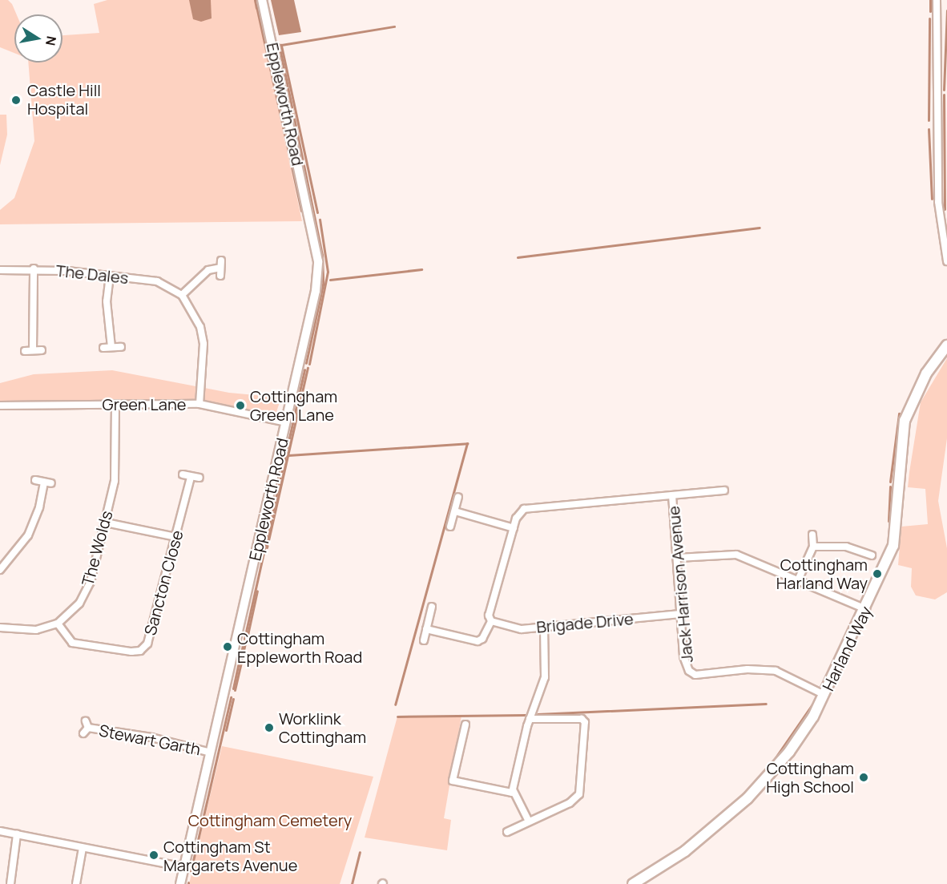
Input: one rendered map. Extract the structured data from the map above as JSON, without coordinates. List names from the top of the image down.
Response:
{
  "streets": {
    "main road": ["Harland Way"],
    "street": [
      "Eppleworth Road",
      "The Dales",
      "Green Lane",
      "The Wolds",
      "Sancton Close",
      "Jack Harrison Avenue",
      "Brigade Drive",
      "Stewart Garth"
    ]
  },
  "crossings": [
    ["Eppleworth Road", "Green Lane"],
    ["Eppleworth Road", "Stewart Garth"],
    ["Green Lane", "The Wolds"],
    ["The Wolds", "Sancton Close"],
    ["Jack Harrison Avenue", "Brigade Drive"],
    ["Jack Harrison Avenue", "Harland Way"]
  ],
  "parks": ["Cottingham Cemetery"],
  "places": [
    "Castle Hill Hospital",
    "Cottingham Green Lane",
    "Cottingham Harland Way",
    "Cottingham Eppleworth Road",
    "Worklink Cottingham",
    "Cottingham High School",
    "Cottingham St Margarets Avenue"
  ],
  "north": "right"
}
